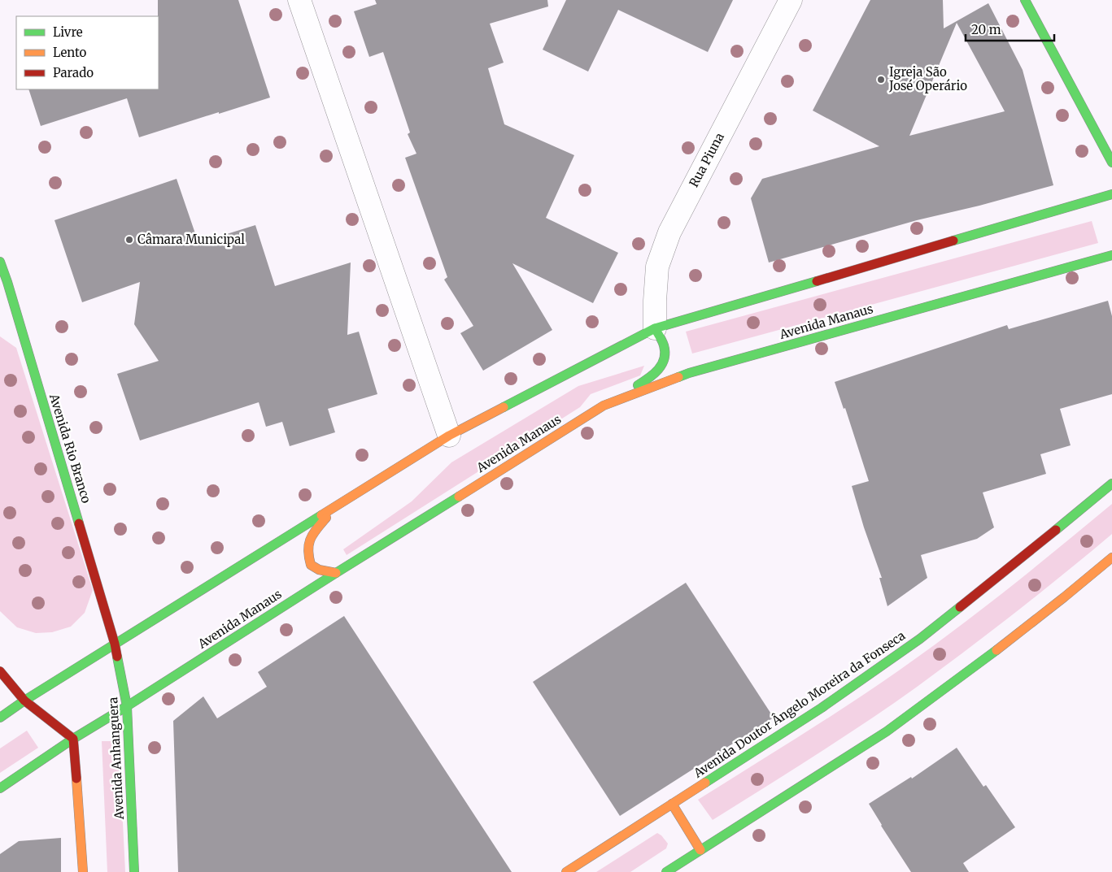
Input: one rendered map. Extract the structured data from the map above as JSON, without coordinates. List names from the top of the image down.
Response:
{
  "streets": {
    "street": [
      "Rua Piuna",
      "Avenida Manaus",
      "Avenida Rio Branco",
      "Avenida Doutor Ângelo Moreira da Fonseca",
      "Avenida Anhanguera"
    ]
  },
  "crossings": [
    ["Avenida Manaus", "Avenida Anhanguera"],
    ["Avenida Rio Branco", "Avenida Anhanguera"]
  ],
  "places": ["Igreja São José Operário", "Câmara Municipal"],
  "legend": ["Livre", "Lento", "Parado"],
  "scale_bar": "20 m"
}
